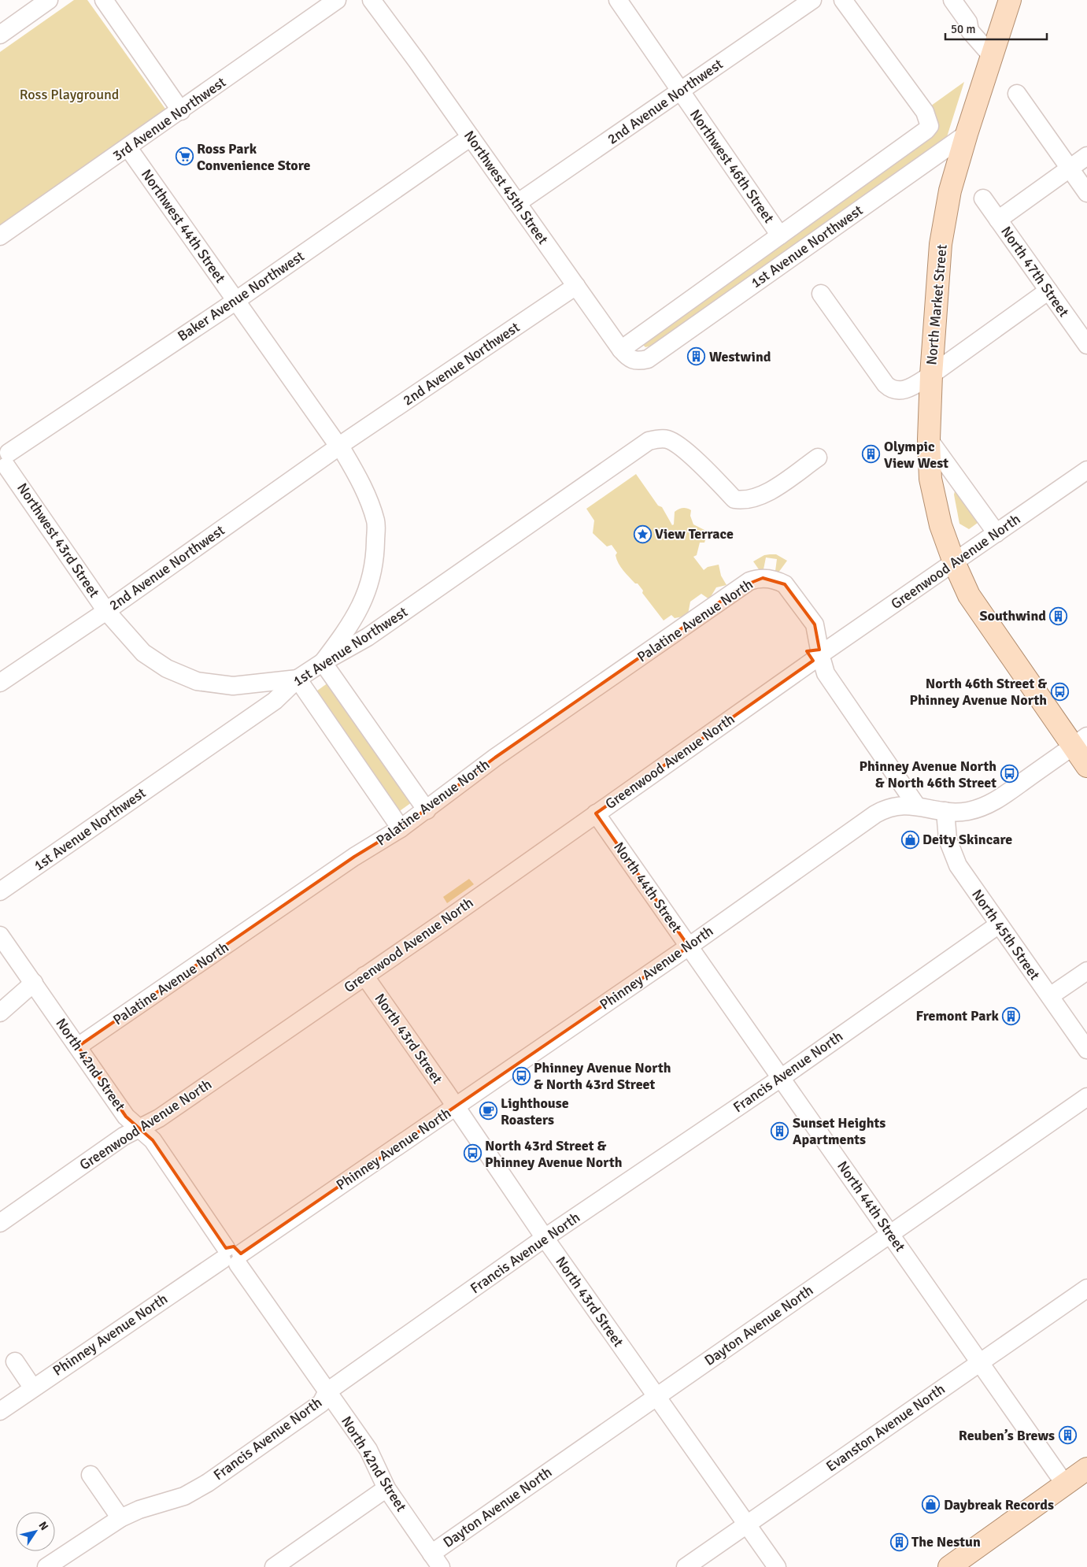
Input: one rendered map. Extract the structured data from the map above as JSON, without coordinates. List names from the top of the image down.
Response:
{
  "streets": {
    "main road": ["North Market Street"],
    "street": [
      "2nd Avenue Northwest",
      "3rd Avenue Northwest",
      "Northwest 46th Street",
      "Northwest 45th Street",
      "Northwest 44th Street",
      "1st Avenue Northwest",
      "North 47th Street",
      "Baker Avenue Northwest",
      "Northwest 43rd Street",
      "Greenwood Avenue North",
      "Palatine Avenue North",
      "North 44th Street",
      "North 45th Street",
      "Phinney Avenue North",
      "North 43rd Street",
      "North 42nd Street",
      "Francis Avenue North",
      "Dayton Avenue North",
      "Evanston Avenue North"
    ]
  },
  "crossings": [
    ["2nd Avenue Northwest", "Northwest 46th Street"],
    ["2nd Avenue Northwest", "Northwest 45th Street"],
    ["2nd Avenue Northwest", "Northwest 44th Street"],
    ["2nd Avenue Northwest", "Northwest 43rd Street"],
    ["3rd Avenue Northwest", "Northwest 44th Street"],
    ["Northwest 46th Street", "1st Avenue Northwest"],
    ["Northwest 45th Street", "1st Avenue Northwest"],
    ["Northwest 45th Street", "Baker Avenue Northwest"],
    ["Northwest 44th Street", "1st Avenue Northwest"],
    ["Northwest 44th Street", "Baker Avenue Northwest"],
    ["1st Avenue Northwest", "North Market Street"],
    ["1st Avenue Northwest", "Northwest 43rd Street"],
    ["Baker Avenue Northwest", "Northwest 43rd Street"],
    ["North Market Street", "Greenwood Avenue North"],
    ["North Market Street", "Phinney Avenue North"],
    ["Greenwood Avenue North", "Palatine Avenue North"],
    ["Greenwood Avenue North", "North 44th Street"],
    ["Greenwood Avenue North", "North 43rd Street"],
    ["Greenwood Avenue North", "North 42nd Street"],
    ["Palatine Avenue North", "North 42nd Street"],
    ["North 44th Street", "Phinney Avenue North"],
    ["North 44th Street", "Francis Avenue North"],
    ["North 44th Street", "Dayton Avenue North"],
    ["North 44th Street", "Evanston Avenue North"],
    ["North 45th Street", "Phinney Avenue North"],
    ["North 45th Street", "Francis Avenue North"],
    ["Phinney Avenue North", "North 43rd Street"],
    ["Phinney Avenue North", "North 42nd Street"],
    ["North 43rd Street", "Francis Avenue North"],
    ["North 43rd Street", "Dayton Avenue North"],
    ["North 43rd Street", "Evanston Avenue North"],
    ["North 42nd Street", "Francis Avenue North"],
    ["North 42nd Street", "Dayton Avenue North"]
  ],
  "parks": ["Ross Playground"],
  "places": {
    "supermarket": ["Ross Park Convenience Store"],
    "building": [
      "Westwind",
      "Olympic View West",
      "Southwind",
      "Fremont Park",
      "Sunset Heights Apartments",
      "Reuben’s Brews",
      "The Nestun"
    ],
    "place": ["View Terrace"],
    "bus stop": [
      "North 46th Street & Phinney Avenue North",
      "Phinney Avenue North & North 46th Street",
      "Phinney Avenue North & North 43rd Street",
      "North 43rd Street & Phinney Avenue North"
    ],
    "shop": ["Deity Skincare", "Daybreak Records"],
    "cafe": ["Lighthouse Roasters"]
  },
  "scale_bar": "50 m",
  "north": "top right"
}
